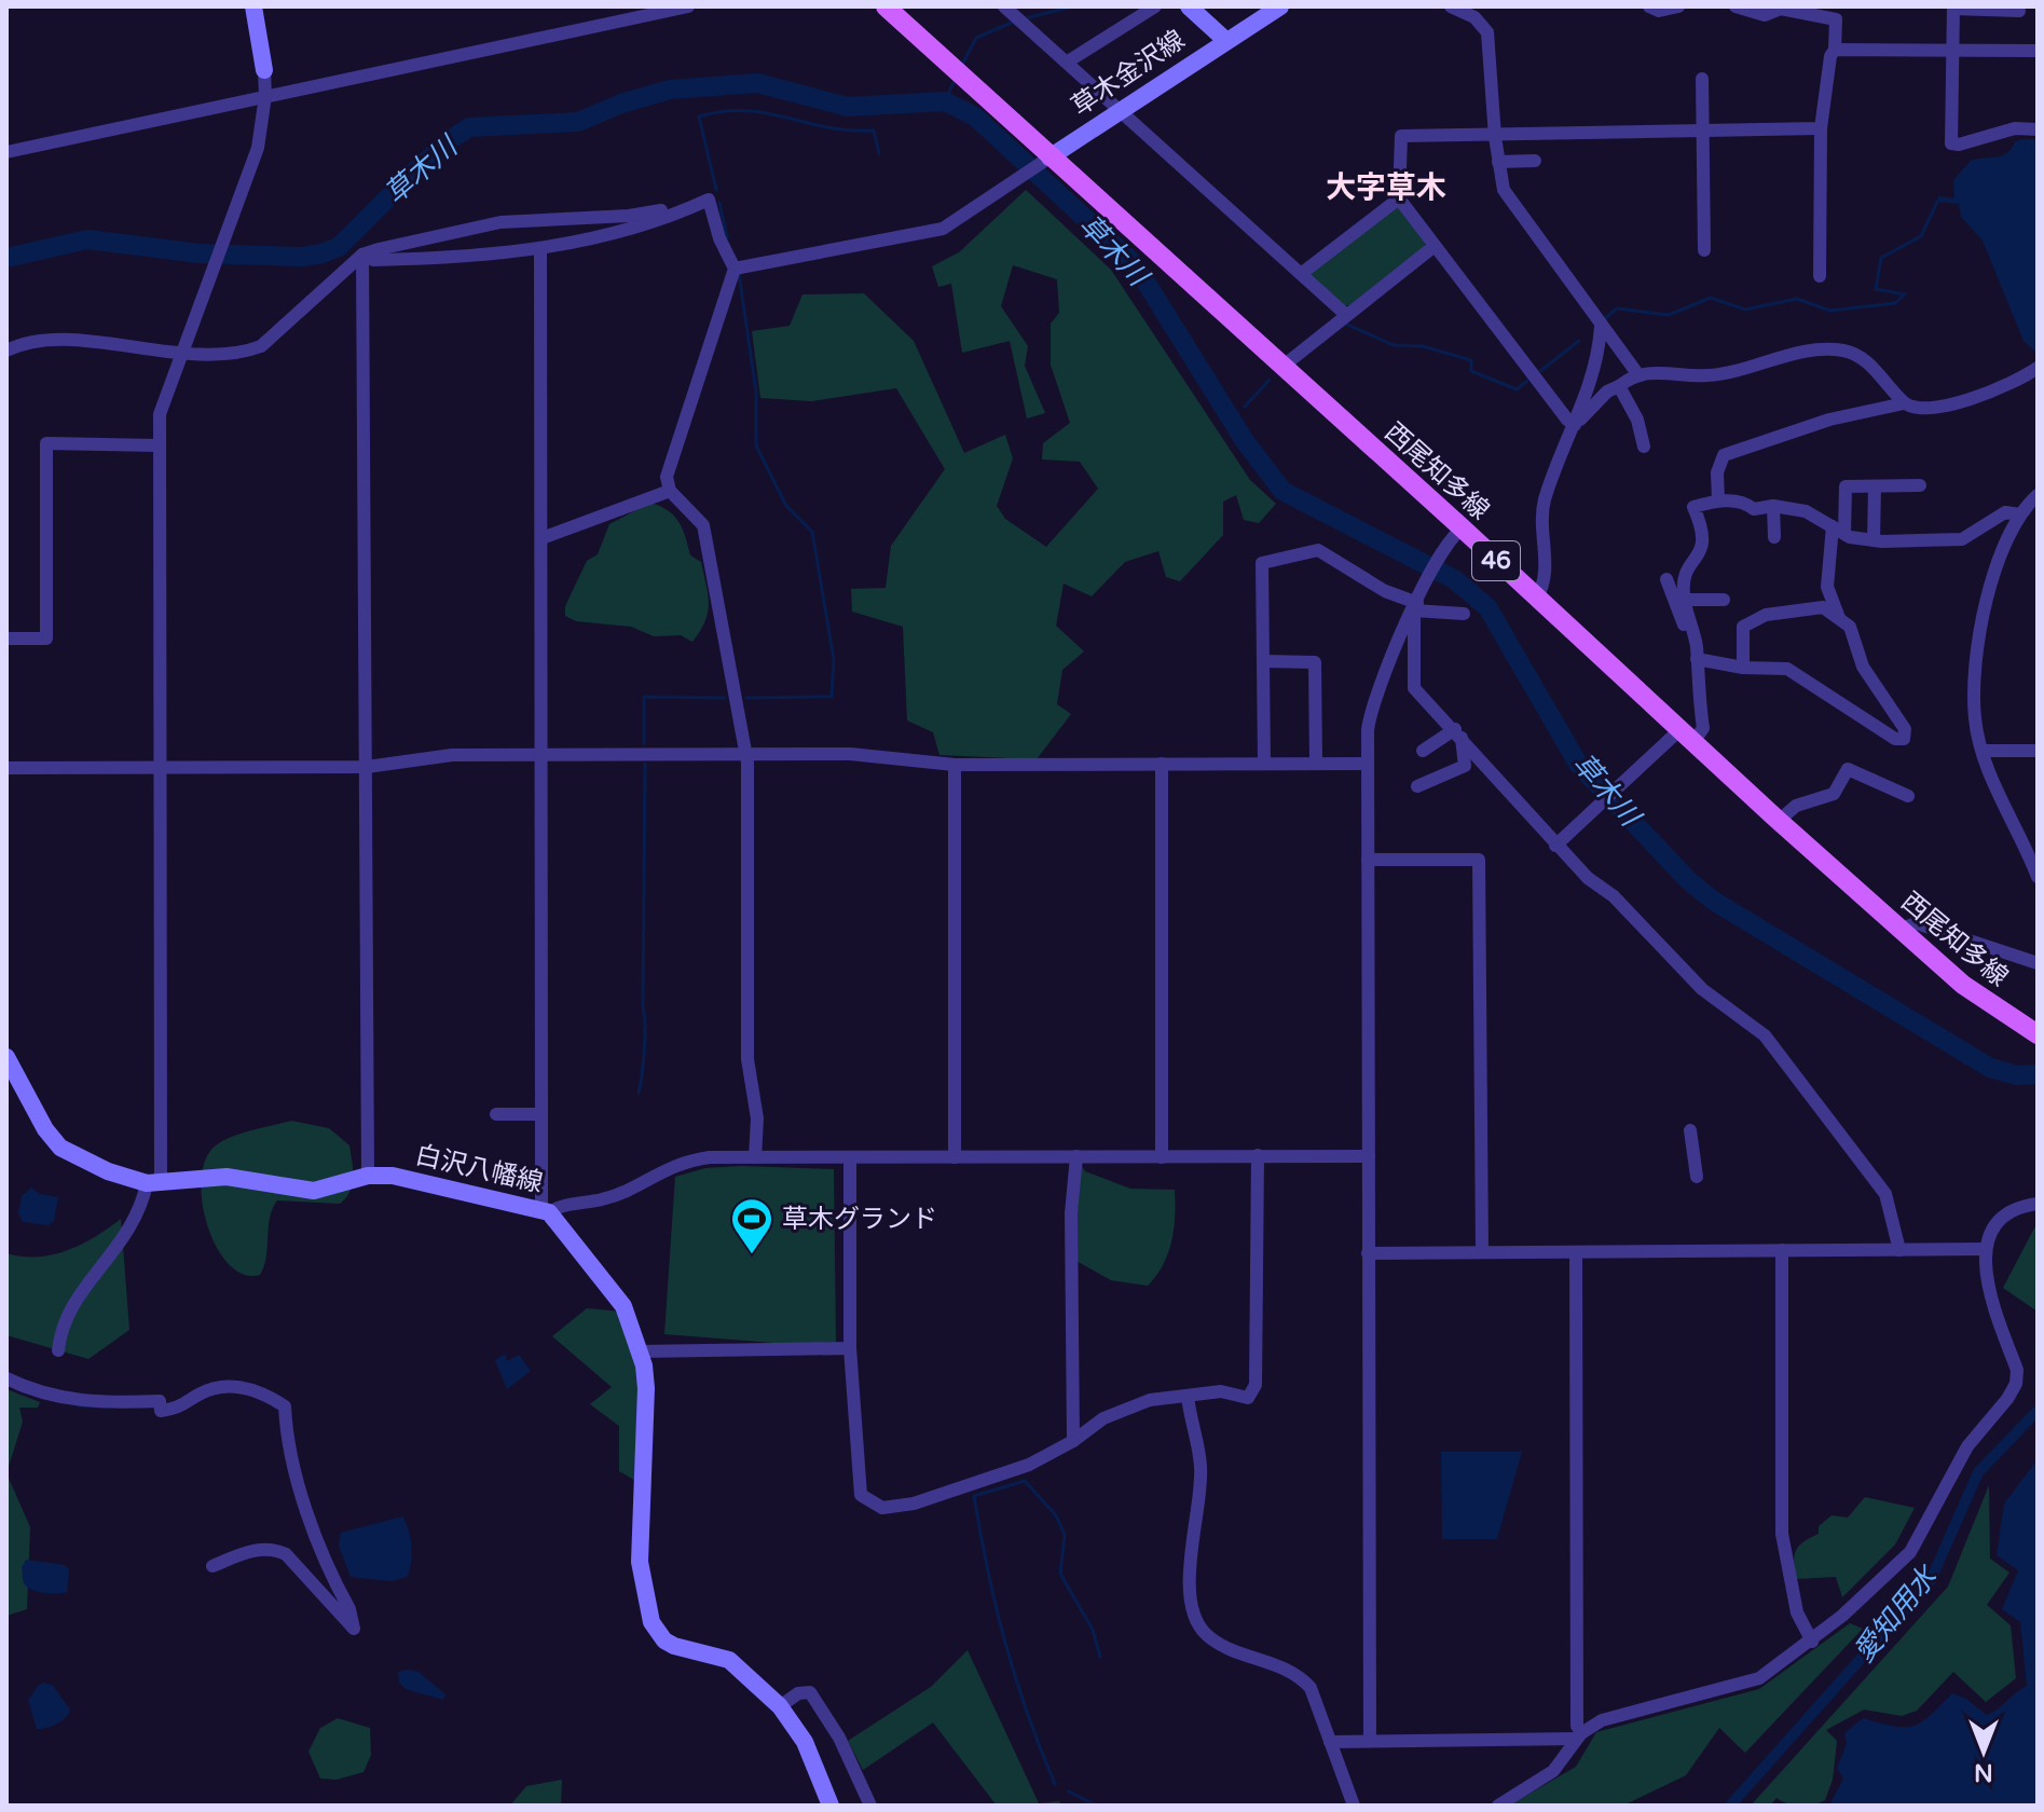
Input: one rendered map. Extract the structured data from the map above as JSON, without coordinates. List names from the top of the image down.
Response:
{
  "streets": {
    "main road": [
      "草木金沢線",
      "西尾知多線",
      "46",
      "白沢八幡線"
    ]
  },
  "crossings": [
    ["草木金沢線", "西尾知多線"]
  ],
  "districts": ["大字草木"],
  "water": ["草木川", "愛知用水"],
  "places": {
    "sports": ["草木グランド"]
  },
  "north": "bottom"
}
